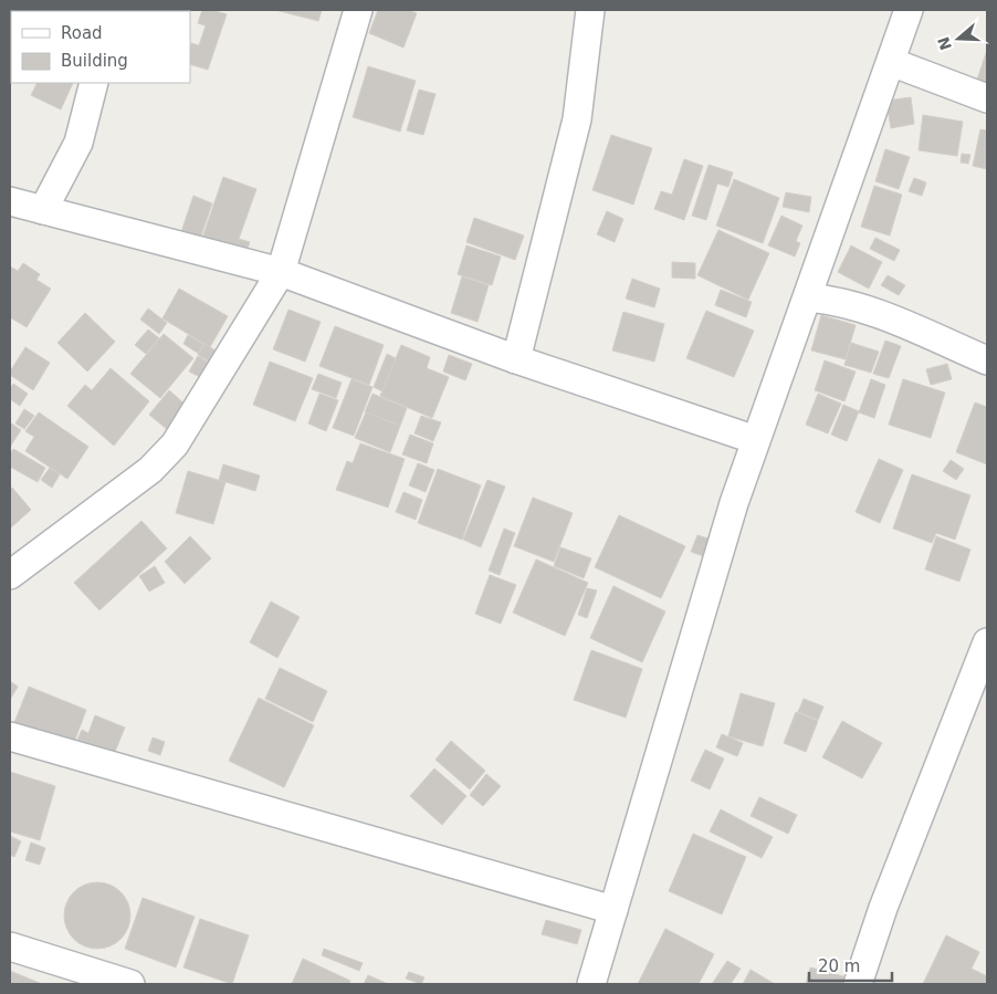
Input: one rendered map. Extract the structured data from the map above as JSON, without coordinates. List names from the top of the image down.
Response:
{
  "legend": ["Road", "Building"],
  "scale_bar": "20 m",
  "north": "left"
}
